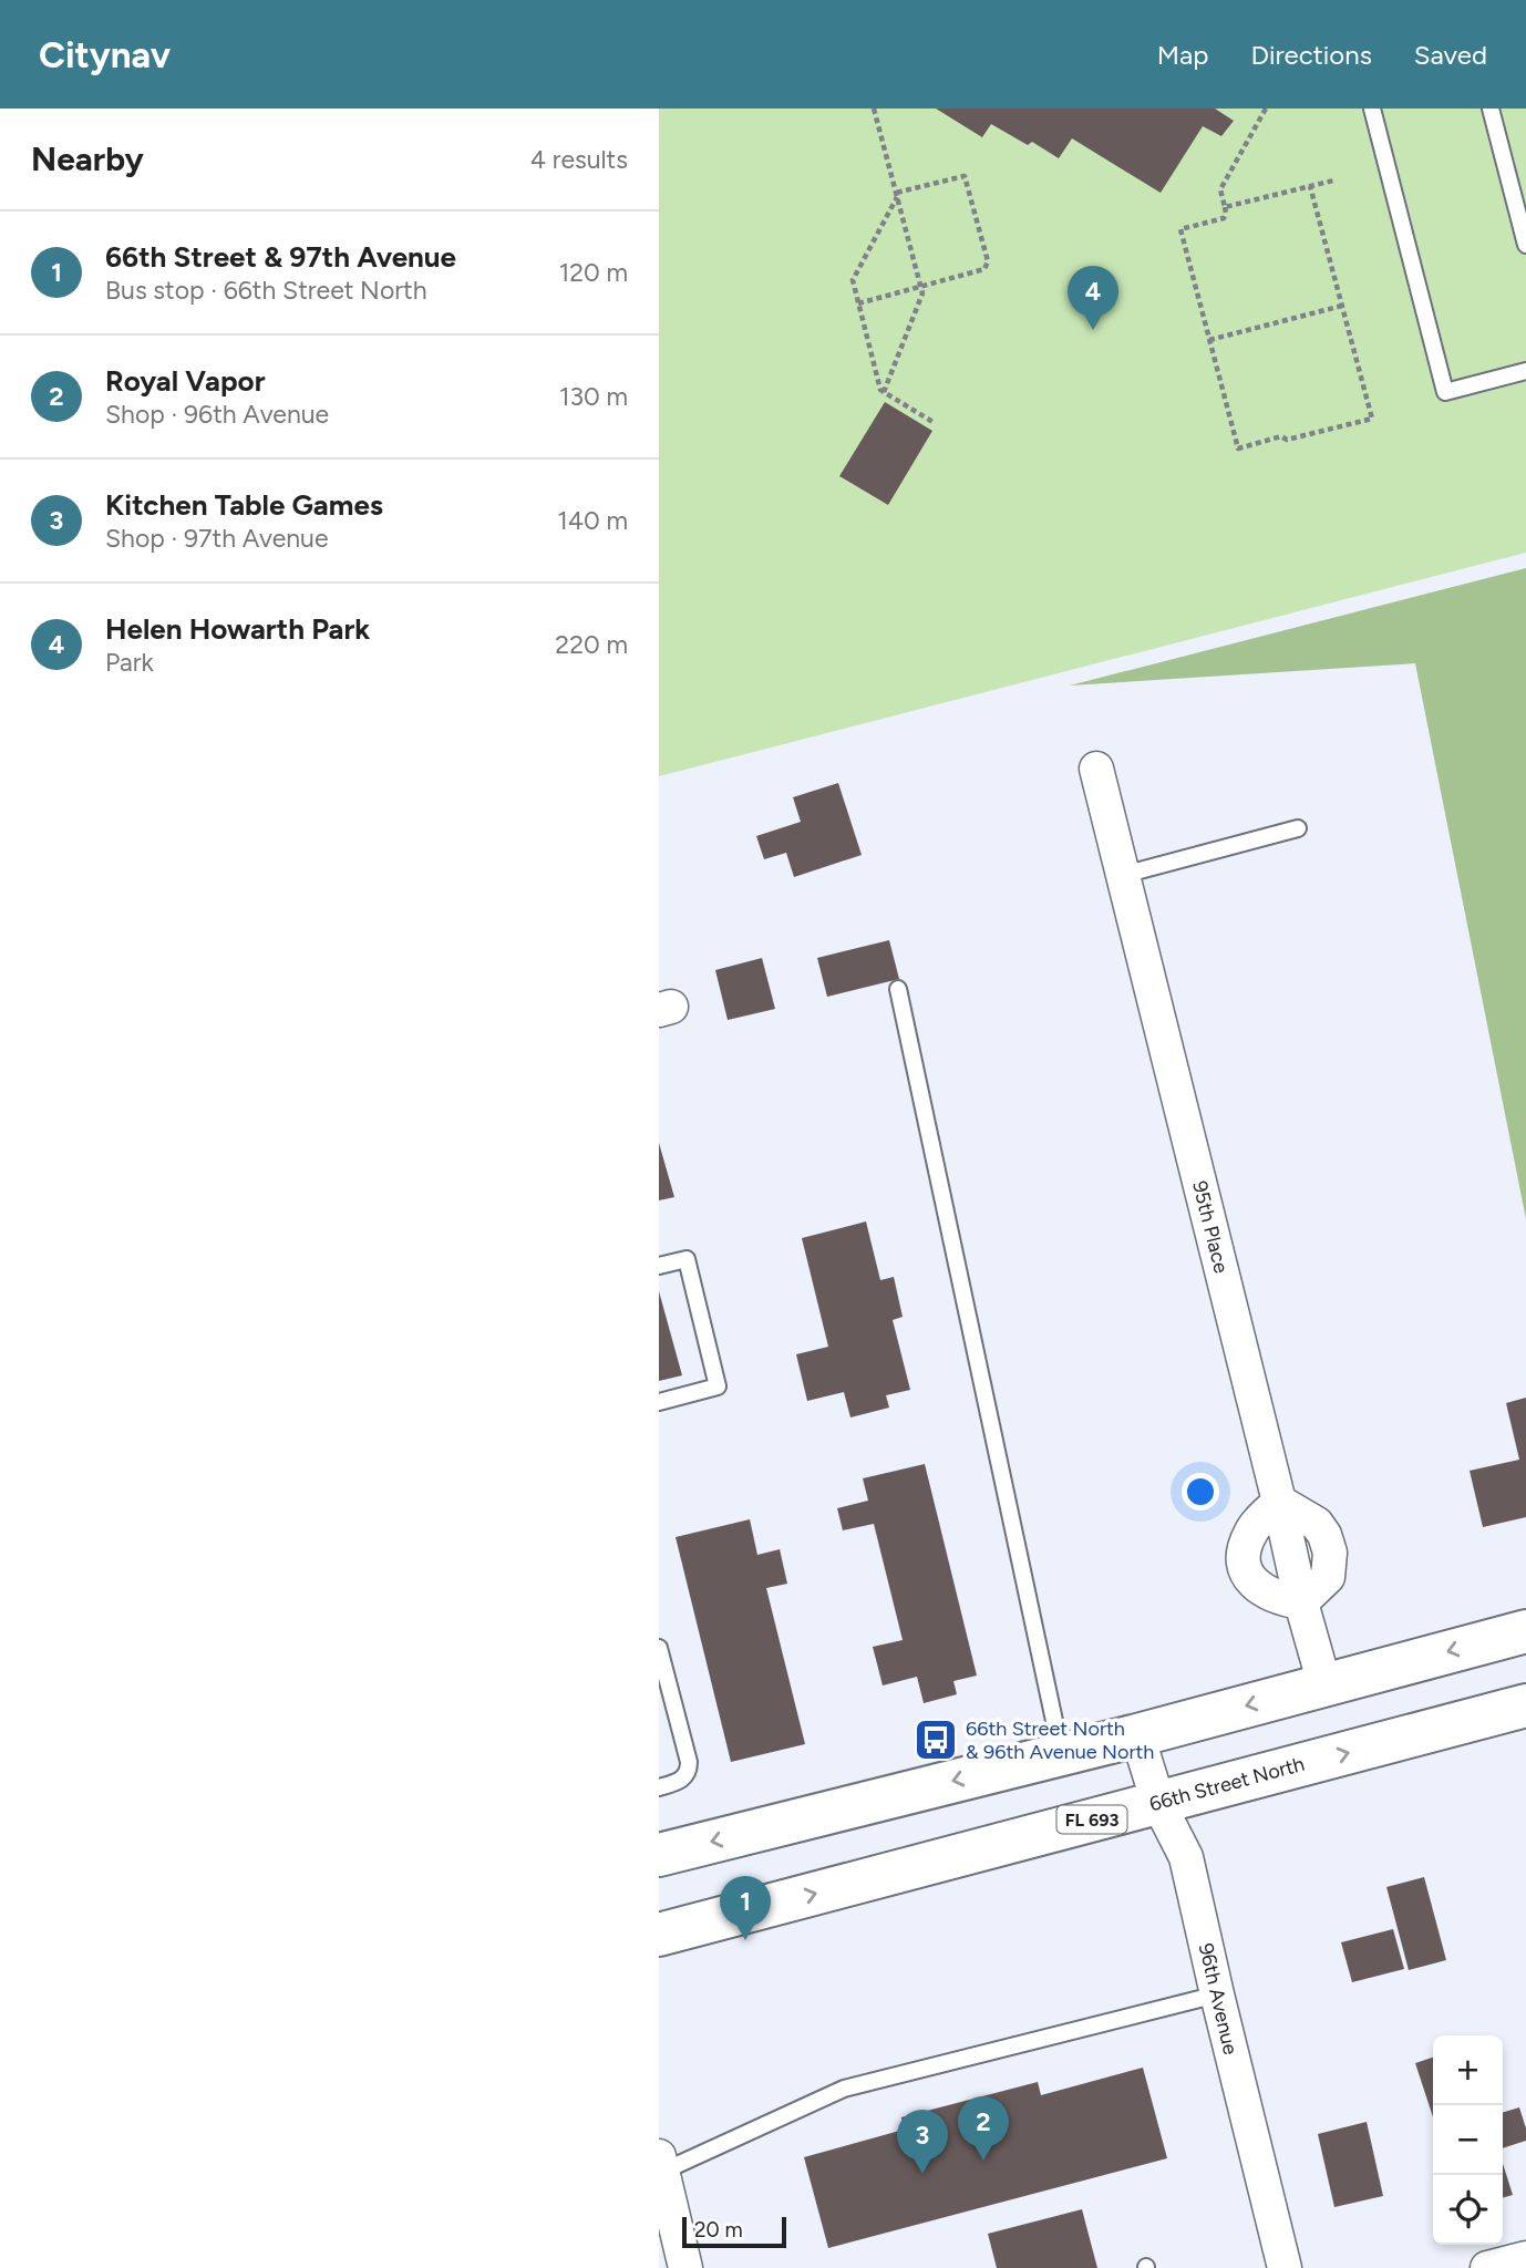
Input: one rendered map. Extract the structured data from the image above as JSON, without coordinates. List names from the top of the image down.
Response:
{
  "streets": {
    "main road": ["66th Street North", "FL 693"],
    "street": ["95th Place", "96th Avenue"]
  },
  "crossings": [
    ["66th Street North", "96th Avenue"]
  ],
  "places": {
    "bus stop": ["66th Street North & 96th Avenue North"]
  },
  "scale_bar": "20 m",
  "page": {
    "header": "Citynav",
    "nav": ["Map", "Directions", "Saved"],
    "heading": ["Nearby", "4 results"],
    "list": [
      {
        "mark": "1",
        "name": "66th Street & 97th Avenue",
        "note": "Bus stop · 66th Street North",
        "value": "120 m"
      },
      {
        "mark": "2",
        "name": "Royal Vapor",
        "note": "Shop · 96th Avenue",
        "value": "130 m"
      },
      {
        "mark": "3",
        "name": "Kitchen Table Games",
        "note": "Shop · 97th Avenue",
        "value": "140 m"
      },
      {
        "mark": "4",
        "name": "Helen Howarth Park",
        "note": "Park",
        "value": "220 m"
      }
    ],
    "pins": [
      "4",
      "1",
      "2",
      "3"
    ],
    "map_buttons": ["+", "−"],
    "scale": "20 m"
  }
}
